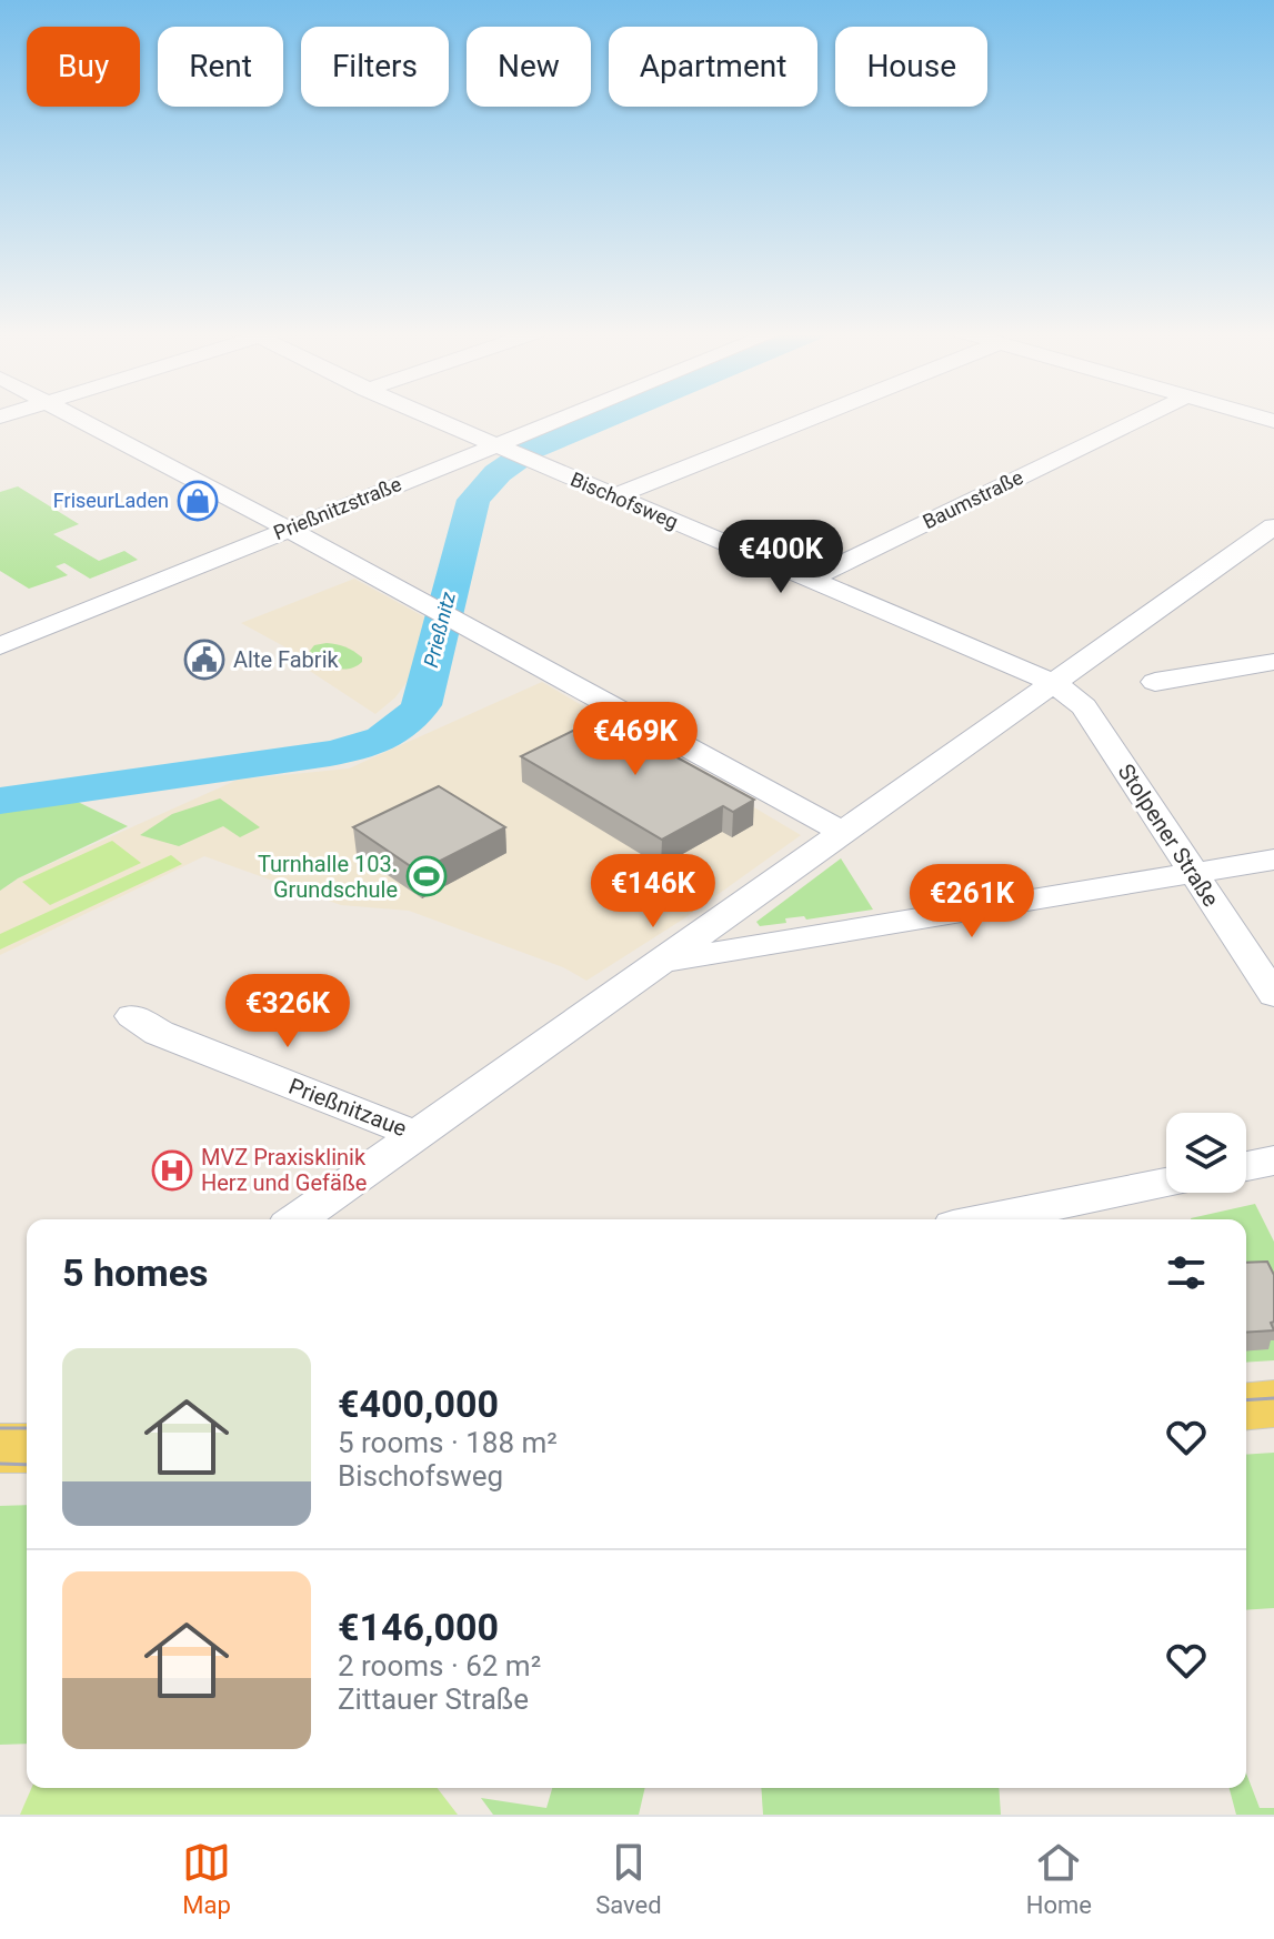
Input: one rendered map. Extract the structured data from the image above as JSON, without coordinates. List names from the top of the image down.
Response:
{
  "streets": {
    "street": [
      "Baumstraße",
      "Bischofsweg",
      "Prießnitzstraße",
      "Stolpener Straße",
      "Prießnitzaue"
    ]
  },
  "crossings": [
    ["Baumstraße", "Bischofsweg"],
    ["Bischofsweg", "Prießnitzstraße"],
    ["Bischofsweg", "Stolpener Straße"]
  ],
  "water": ["Prießnitz"],
  "places": {
    "shop": ["FriseurLaden"],
    "public building": ["Alte Fabrik"],
    "sports": ["Turnhalle 103. Grundschule"],
    "hospital": ["MVZ Praxisklinik Herz und Gefäße"]
  },
  "page": {
    "chip": [
      "Buy",
      "Rent",
      "Filters",
      "New",
      "Apartment",
      "House"
    ],
    "price": [
      "€400K",
      "€469K",
      "€146K",
      "€261K",
      "€326K"
    ],
    "heading": "5 homes",
    "list": [
      {
        "name": "€400,000",
        "note": "5 rooms · 188 m² · Bischofsweg"
      },
      {
        "name": "€146,000",
        "note": "2 rooms · 62 m² · Zittauer Straße"
      }
    ],
    "tabs": ["Map", "Saved", "Home"]
  }
}
